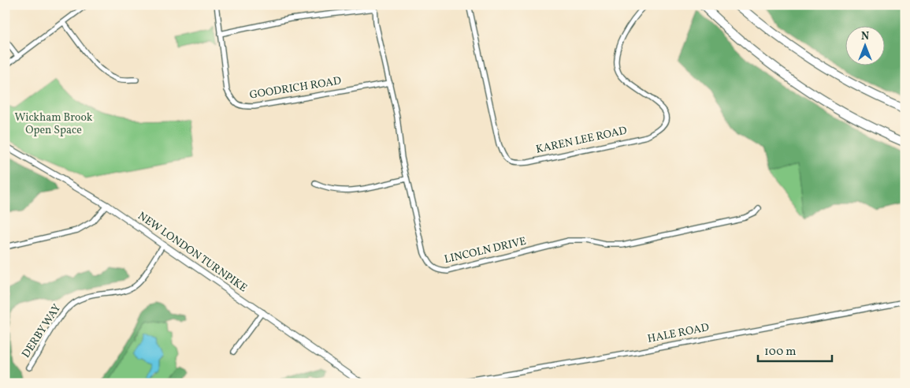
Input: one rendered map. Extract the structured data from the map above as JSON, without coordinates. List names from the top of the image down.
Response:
{
  "streets": {
    "street": [
      "GOODRICH ROAD",
      "KAREN LEE ROAD",
      "LINCOLN DRIVE",
      "NEW LONDON TURNPIKE",
      "DERBY WAY",
      "HALE ROAD"
    ]
  },
  "crossings": [
    ["GOODRICH ROAD", "LINCOLN DRIVE"],
    ["NEW LONDON TURNPIKE", "DERBY WAY"]
  ],
  "parks": ["Wickham Brook Open Space"],
  "scale_bar": "100 m",
  "north": "top"
}
